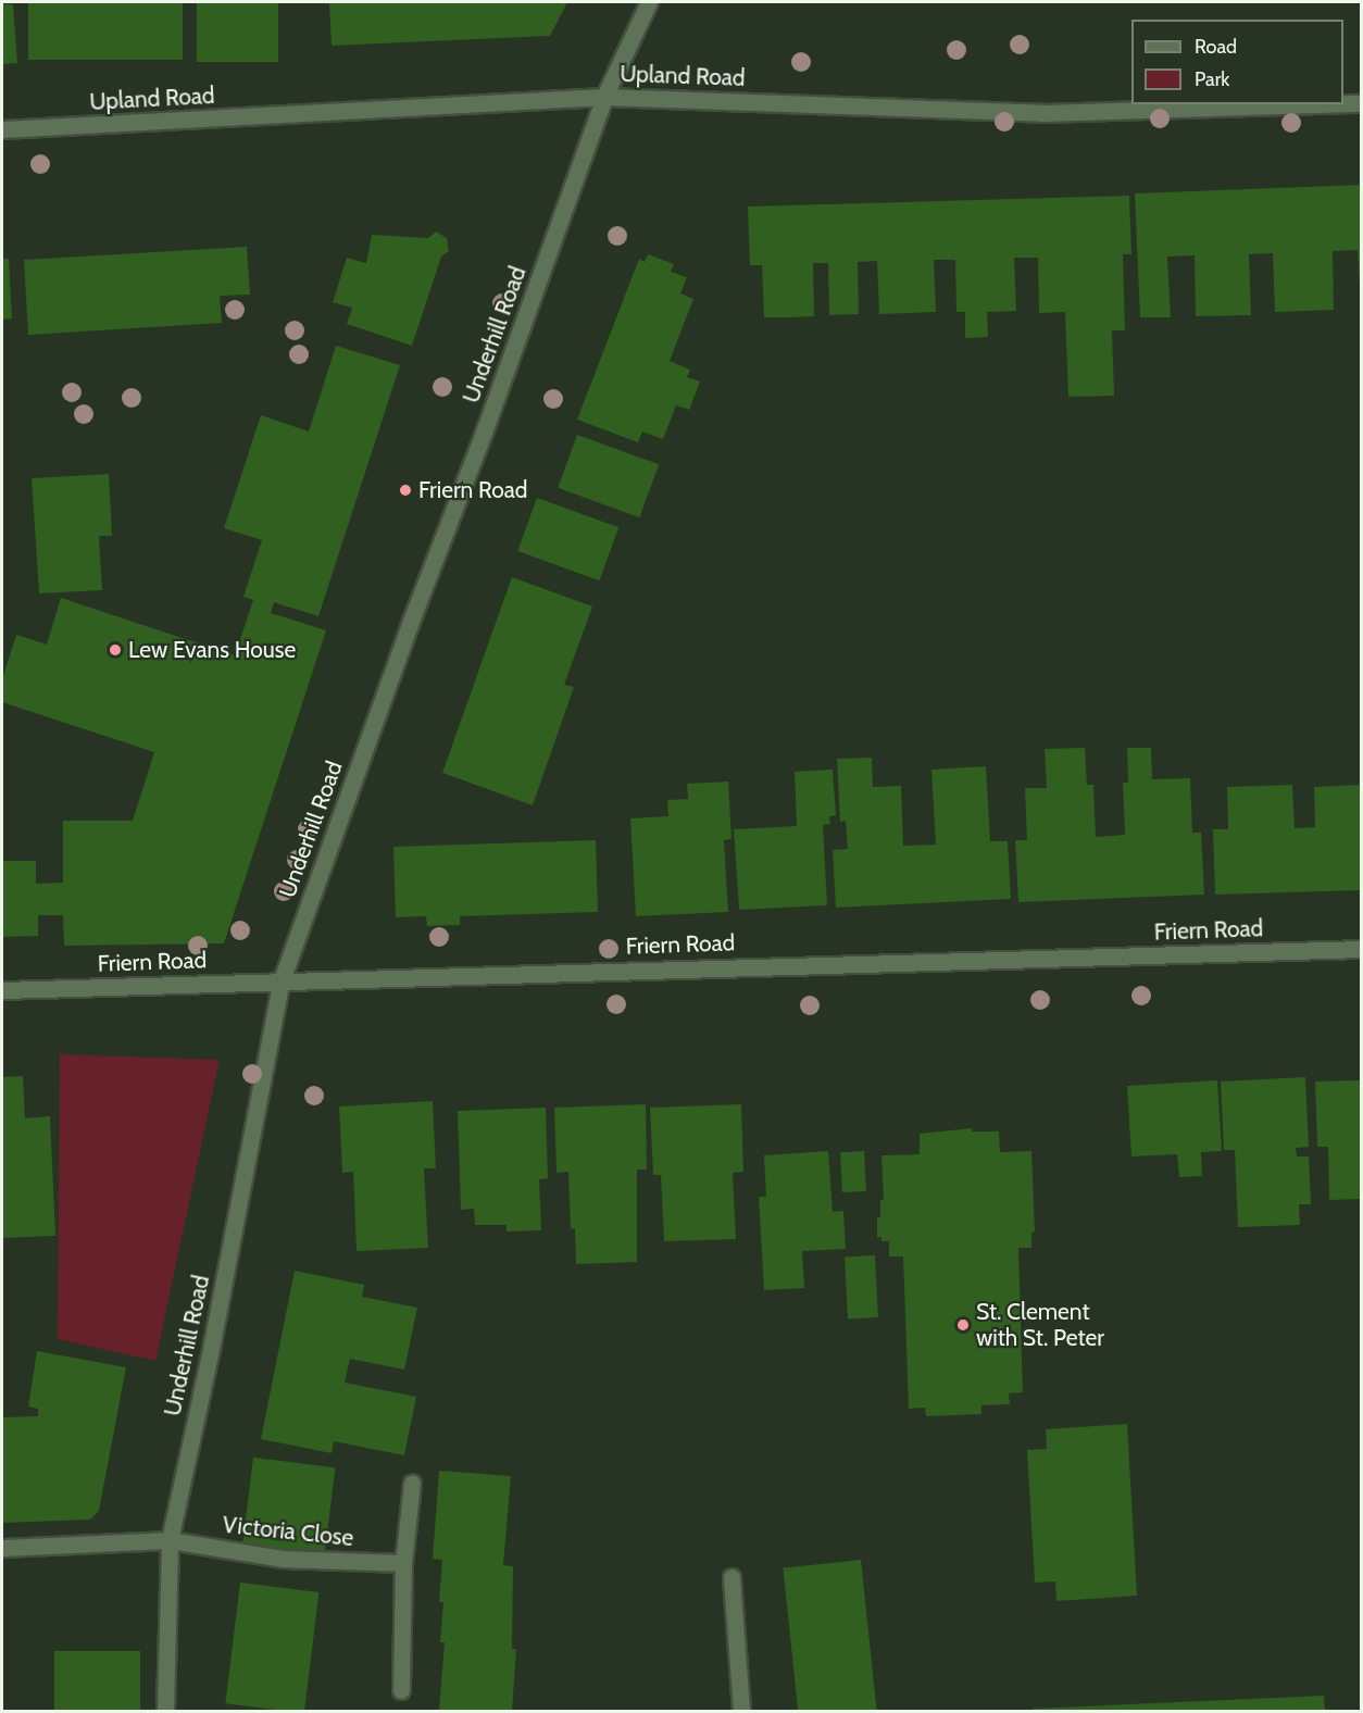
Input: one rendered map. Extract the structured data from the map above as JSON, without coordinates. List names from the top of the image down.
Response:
{
  "streets": {
    "street": [
      "Upland Road",
      "Underhill Road",
      "Friern Road",
      "Victoria Close"
    ]
  },
  "crossings": [
    ["Upland Road", "Underhill Road"],
    ["Underhill Road", "Friern Road"],
    ["Underhill Road", "Victoria Close"]
  ],
  "places": ["Friern Road", "Lew Evans House", "St. Clement with St. Peter"],
  "legend": ["Road", "Park"]
}
